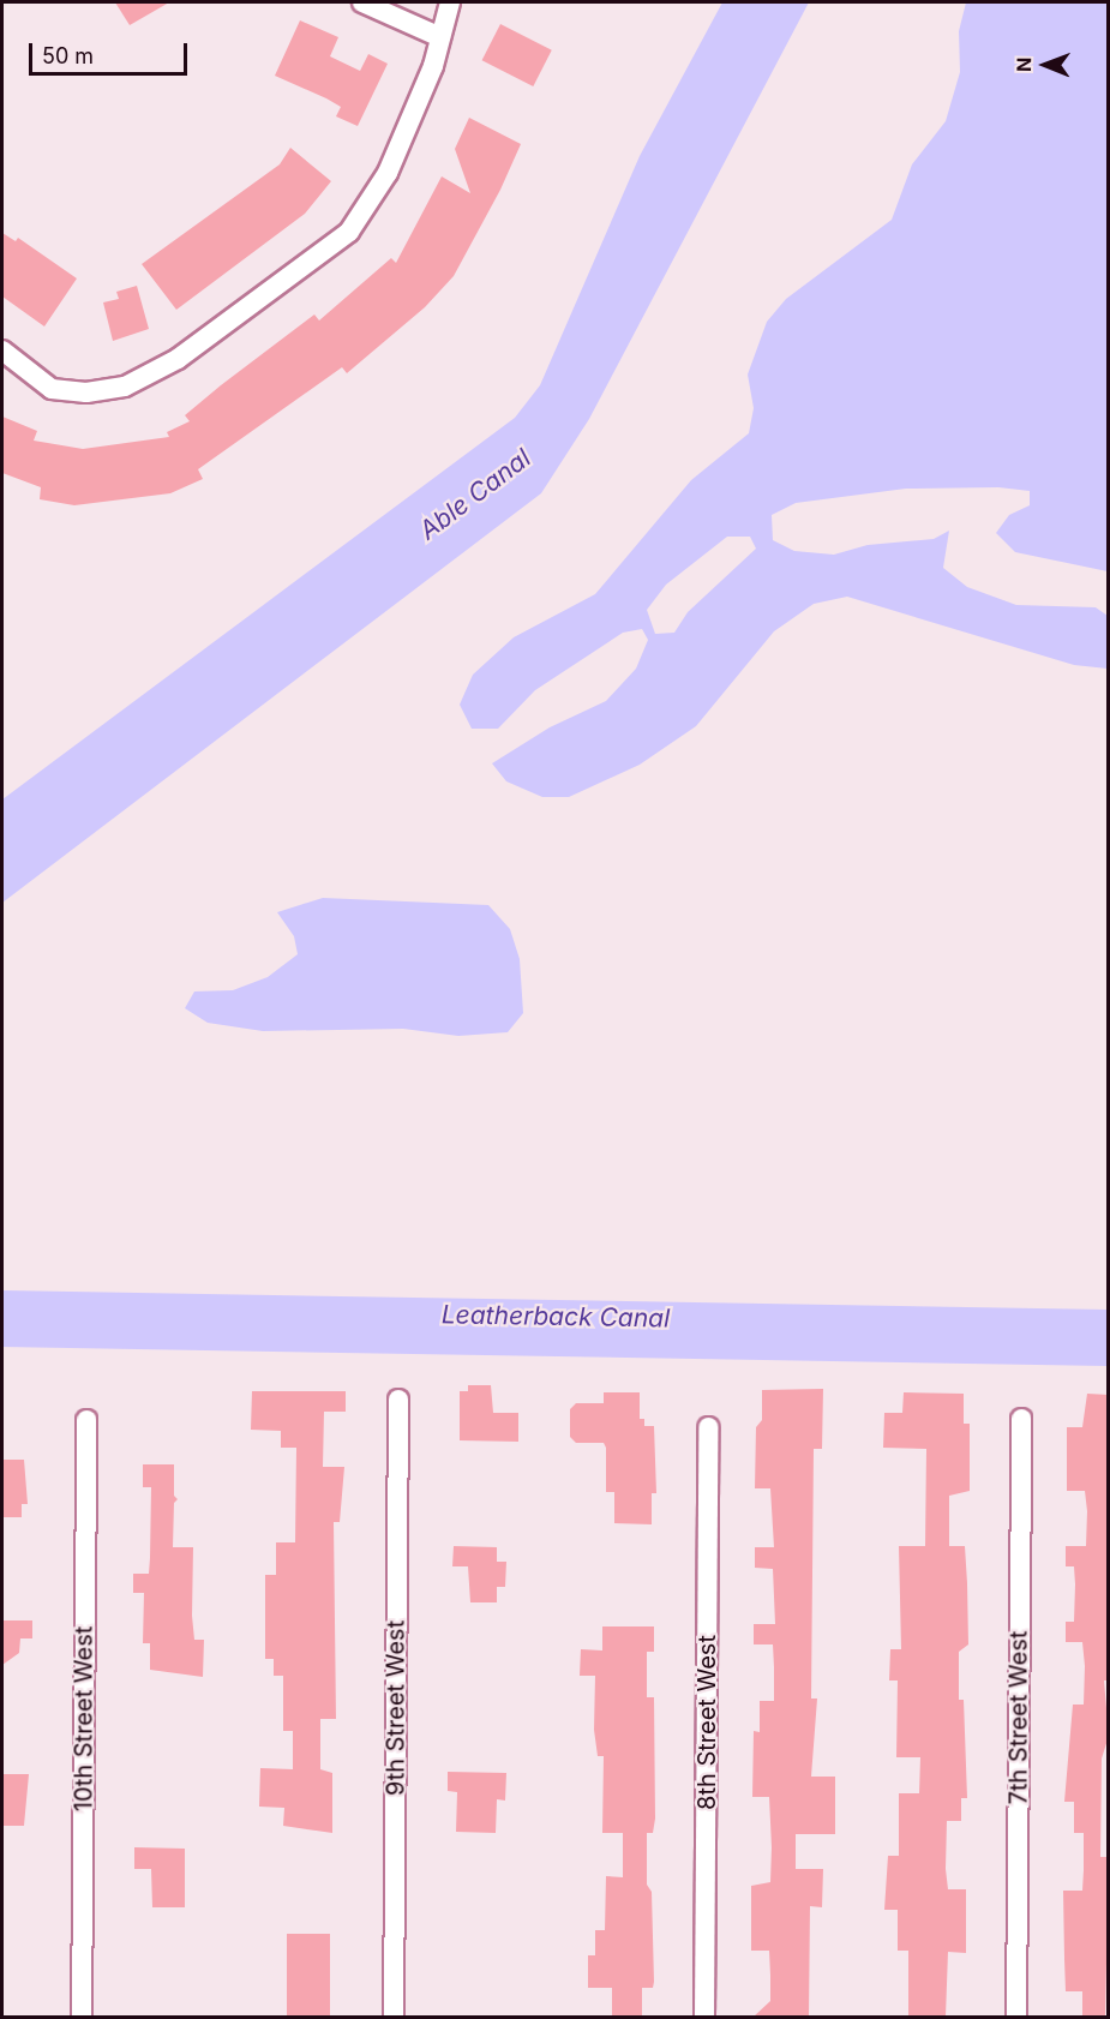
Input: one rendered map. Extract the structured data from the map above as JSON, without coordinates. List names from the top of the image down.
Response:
{
  "streets": {
    "street": [
      "9th Street West",
      "7th Street West",
      "10th Street West",
      "8th Street West"
    ]
  },
  "water": ["Able Canal", "Leatherback Canal"],
  "scale_bar": "50 m",
  "north": "left"
}
